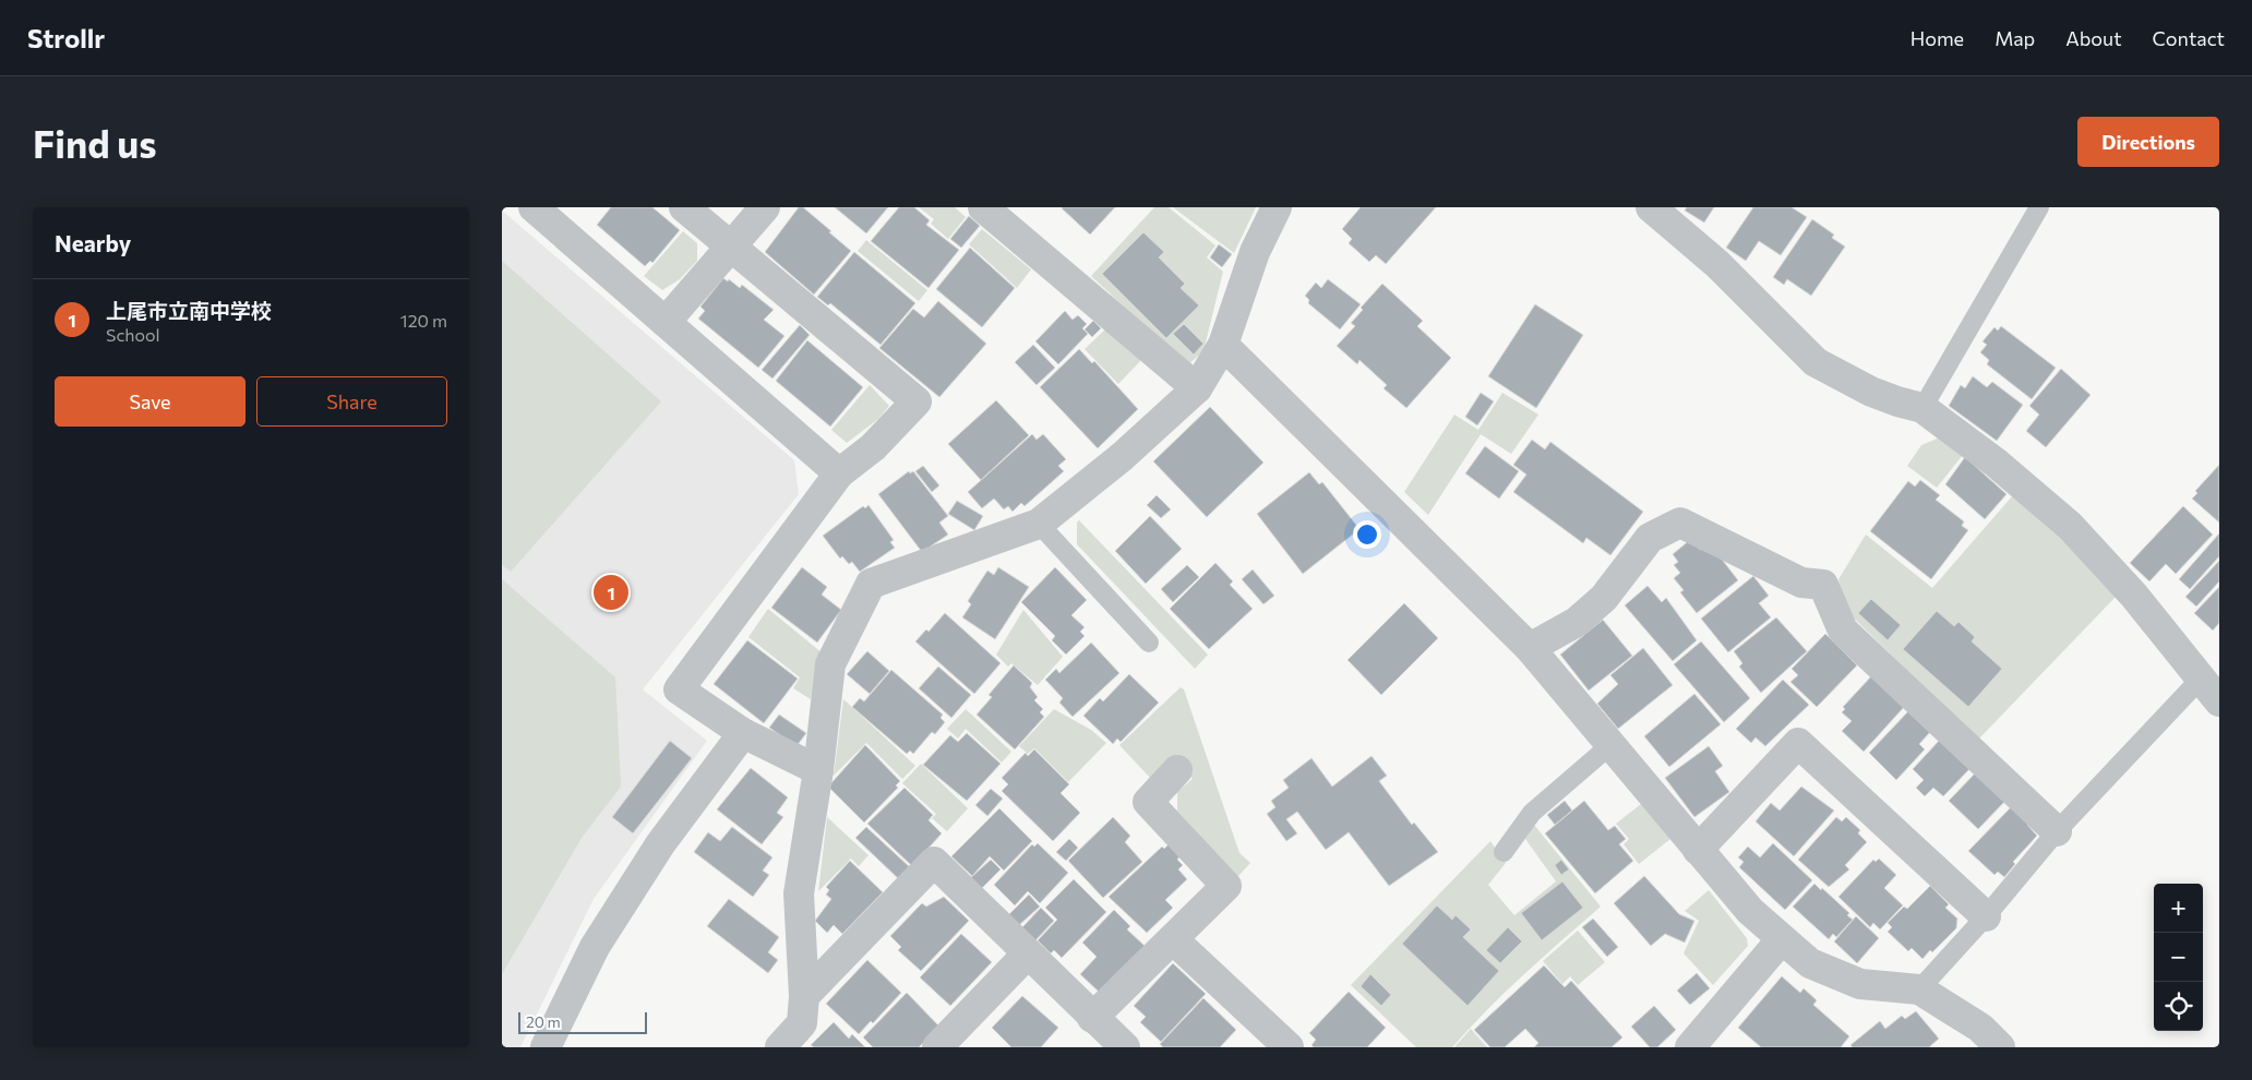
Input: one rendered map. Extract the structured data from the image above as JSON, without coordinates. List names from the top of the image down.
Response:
{
  "scale_bar": "20 m",
  "page": {
    "header": "Strollr",
    "nav": [
      "Home",
      "Map",
      "About",
      "Contact"
    ],
    "buttons": [
      "Directions",
      ["Save", "Share"]
    ],
    "title": "Find us",
    "heading": "Nearby",
    "list": [
      {
        "mark": "1",
        "name": "上尾市立南中学校",
        "note": "School",
        "value": "120 m"
      }
    ],
    "pins": "1",
    "map_buttons": ["+", "−"],
    "scale": "20 m"
  }
}
